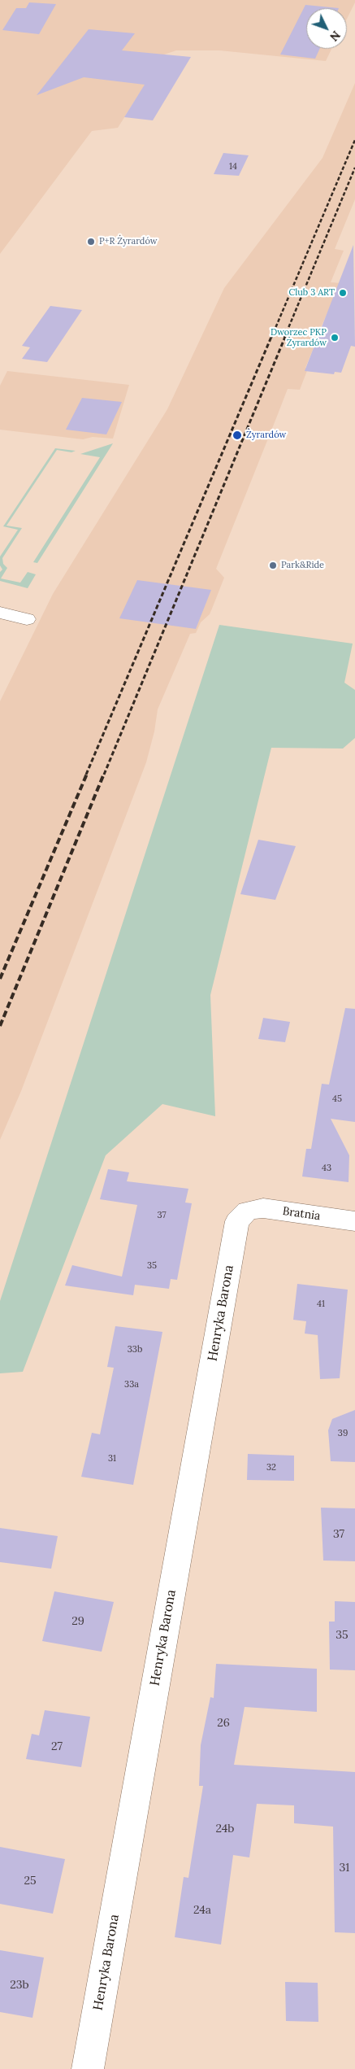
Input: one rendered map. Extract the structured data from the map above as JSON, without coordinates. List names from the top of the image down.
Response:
{
  "streets": {
    "street": ["Bratnia", "Henryka Barona"]
  },
  "crossings": [
    ["Bratnia", "Henryka Barona"]
  ],
  "places": [
    "P+R Żyrardów",
    "Club 3 ART",
    "Dworzec PKP Żyrardów",
    "Żyrardów",
    "Park&Ride"
  ],
  "house_numbers": [
    "14",
    "45",
    "43",
    "37",
    "35",
    "41",
    "33b",
    "33a",
    "39",
    "31",
    "32",
    "37",
    "29",
    "35",
    "26",
    "27",
    "24b",
    "31",
    "25",
    "24a",
    "23b"
  ],
  "north": "bottom right"
}
